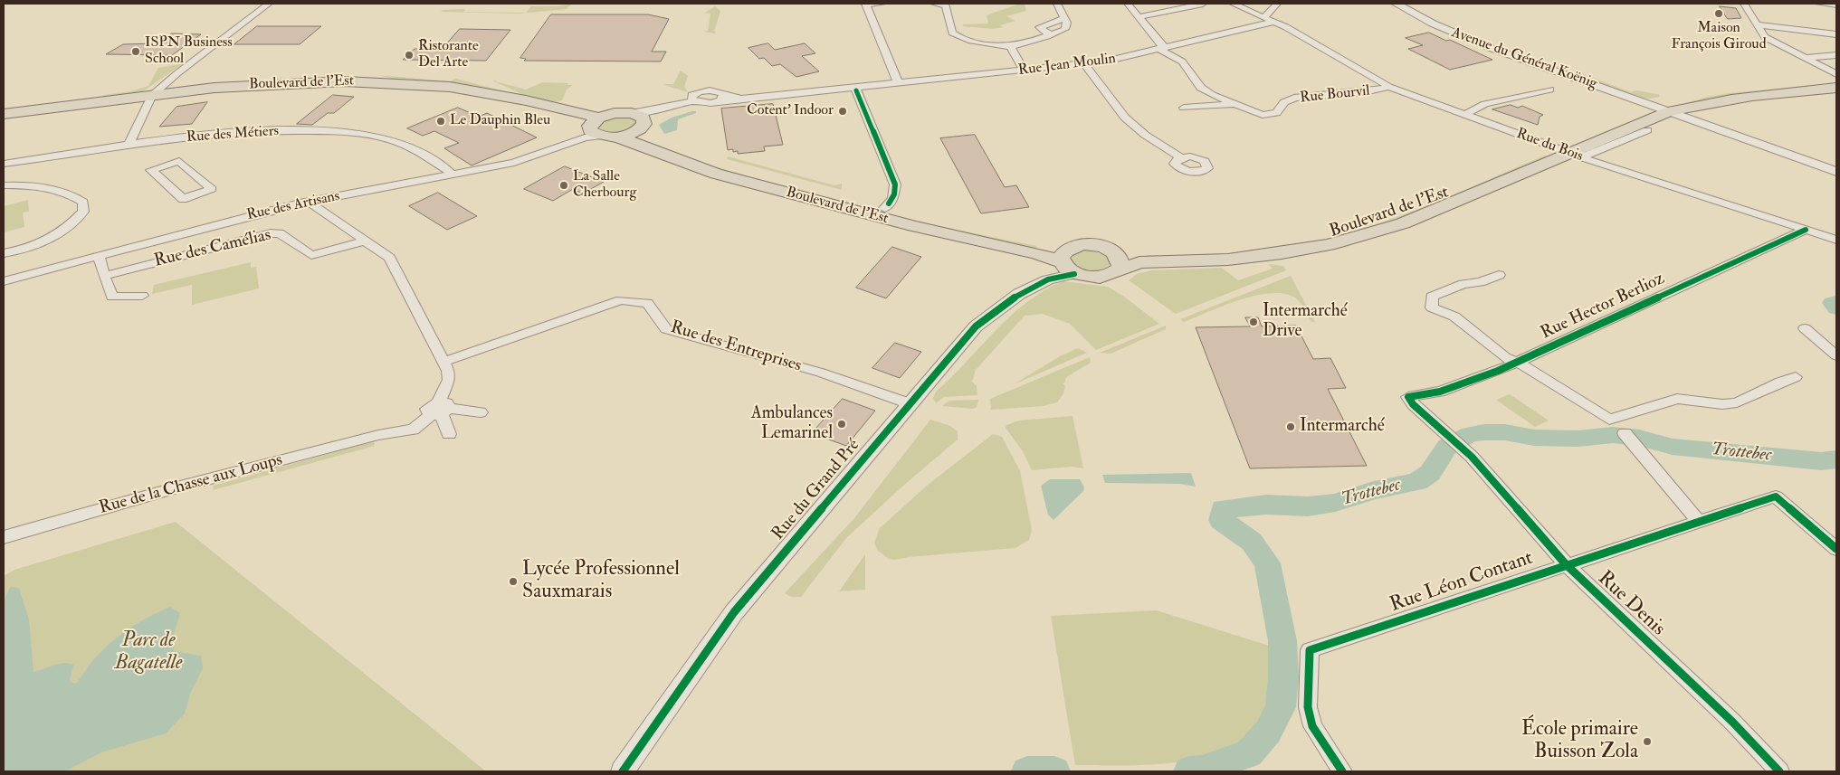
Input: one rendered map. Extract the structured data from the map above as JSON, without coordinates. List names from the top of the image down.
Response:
{
  "streets": {
    "main road": ["Boulevard de l'Est"],
    "street": [
      "Avenue du Général Koënig",
      "Rue Jean Moulin",
      "Rue Bourvil",
      "Rue des Métiers",
      "Rue du Bois",
      "Rue des Artisans",
      "Rue des Camélias",
      "Rue Hector Berlioz",
      "Rue des Entreprises",
      "Rue de la Chasse aux Loups",
      "Rue du Grand Pré",
      "Rue Léon Contant",
      "Rue Denis"
    ]
  },
  "crossings": [
    ["Avenue du Général Koënig", "Boulevard de l'Est"],
    ["Rue Jean Moulin", "Boulevard de l'Est"],
    ["Rue Jean Moulin", "Rue Bourvil"],
    ["Rue Jean Moulin", "Rue du Bois"],
    ["Boulevard de l'Est", "Rue du Bois"],
    ["Boulevard de l'Est", "Rue des Artisans"],
    ["Boulevard de l'Est", "Rue du Grand Pré"],
    ["Rue Bourvil", "Rue du Bois"],
    ["Rue des Métiers", "Rue des Artisans"],
    ["Rue du Bois", "Rue Hector Berlioz"],
    ["Rue des Artisans", "Rue de la Chasse aux Loups"],
    ["Rue des Camélias", "Rue de la Chasse aux Loups"],
    ["Rue Hector Berlioz", "Rue Denis"],
    ["Rue des Entreprises", "Rue de la Chasse aux Loups"],
    ["Rue des Entreprises", "Rue du Grand Pré"],
    ["Rue Léon Contant", "Rue Denis"]
  ],
  "water": ["Trottebec"],
  "parks": ["Parc de Bagatelle"],
  "places": [
    "Maison François Giroud",
    "ISPN Business School",
    "Ristorante Del Arte",
    "Cotent' Indoor",
    "Le Dauphin Bleu",
    "La Salle Cherbourg",
    "Intermarché Drive",
    "Ambulances Lemarinel",
    "Intermarché",
    "Lycée Professionnel Sauxmarais",
    "École primaire Buisson Zola"
  ]
}
